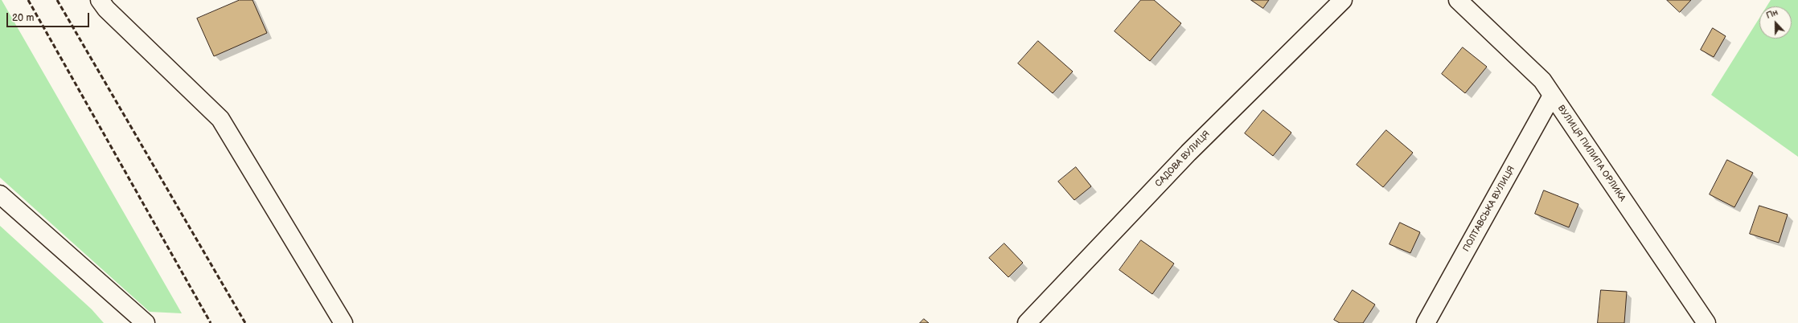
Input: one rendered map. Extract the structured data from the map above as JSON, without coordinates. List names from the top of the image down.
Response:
{
  "streets": {
    "street": ["ВУЛИЦЯ ПИЛИПА ОРЛИКА", "САДОВА ВУЛИЦЯ", "ПОЛТАВСЬКА ВУЛИЦЯ"]
  },
  "crossings": [
    ["ВУЛИЦЯ ПИЛИПА ОРЛИКА", "ПОЛТАВСЬКА ВУЛИЦЯ"]
  ],
  "scale_bar": "20 m",
  "north": "top"
}
